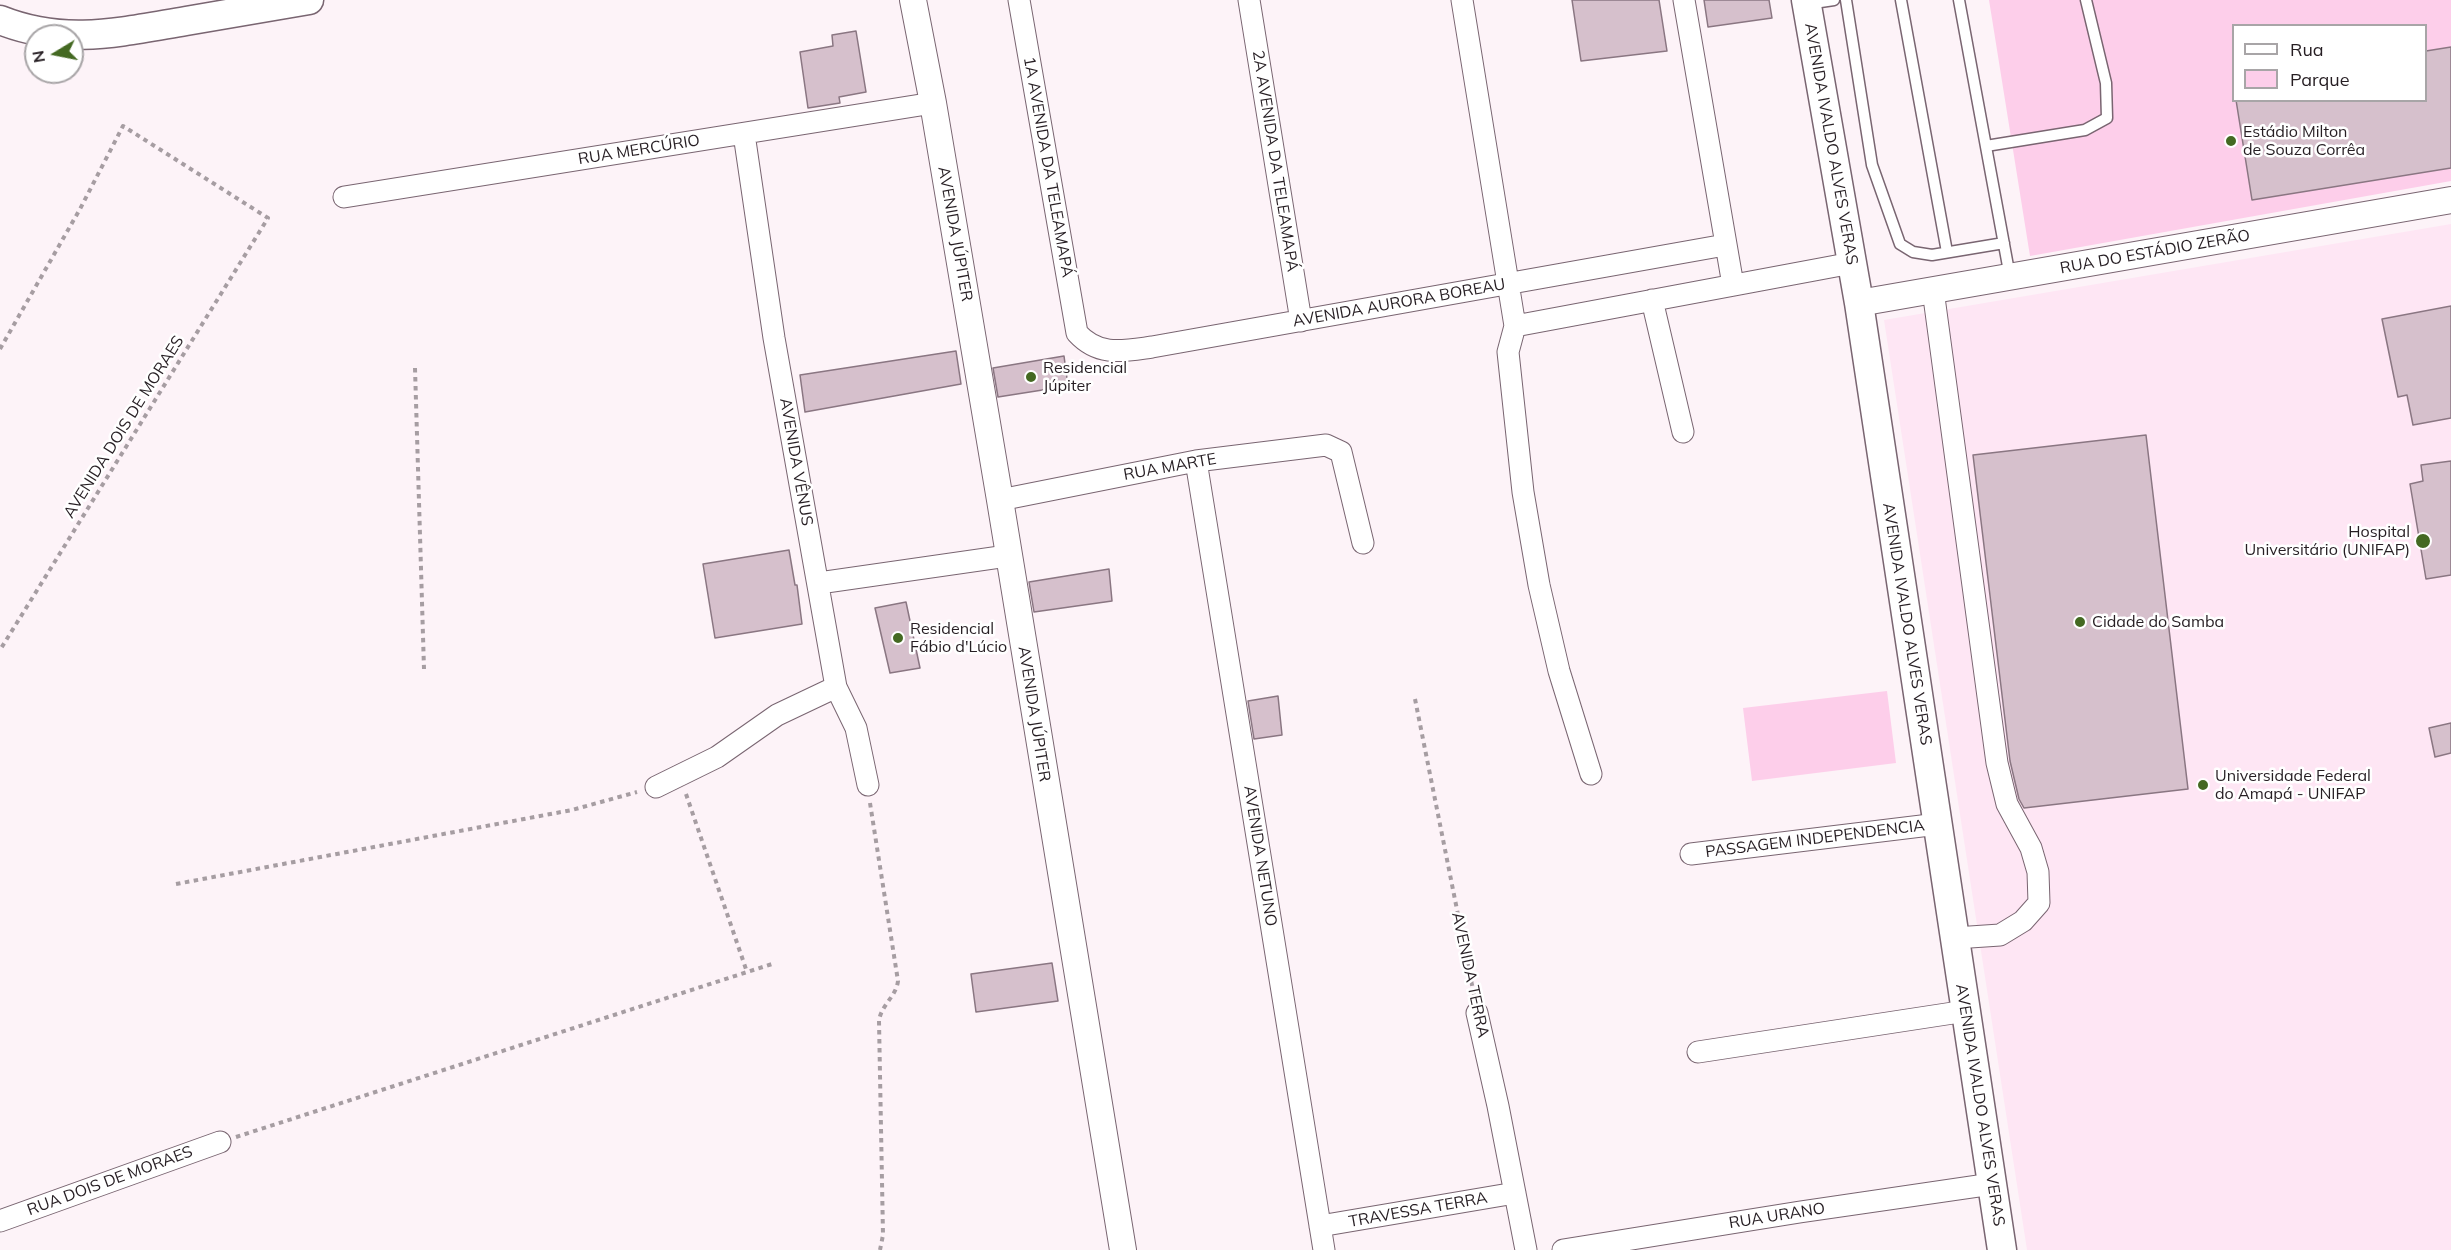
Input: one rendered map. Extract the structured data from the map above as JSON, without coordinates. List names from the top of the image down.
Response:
{
  "streets": {
    "main road": ["AVENIDA IVALDO ALVES VERAS"],
    "street": [
      "RUA MERCÚRIO",
      "2A AVENIDA DA TELEAMAPÁ",
      "1A AVENIDA DA TELEAMAPÁ",
      "AVENIDA JÚPITER",
      "RUA DO ESTÁDIO ZERÃO",
      "AVENIDA AURORA BOREAU",
      "AVENIDA VÊNUS",
      "RUA MARTE",
      "PASSAGEM INDEPENDENCIA",
      "AVENIDA NETUNO",
      "AVENIDA TERRA",
      "RUA DOIS DE MORAES",
      "TRAVESSA TERRA",
      "RUA URANO"
    ],
    "path": ["AVENIDA DOIS DE MORAES"]
  },
  "crossings": [
    ["AVENIDA IVALDO ALVES VERAS", "RUA DO ESTÁDIO ZERÃO"],
    ["AVENIDA IVALDO ALVES VERAS", "PASSAGEM INDEPENDENCIA"],
    ["AVENIDA IVALDO ALVES VERAS", "RUA URANO"],
    ["RUA MERCÚRIO", "AVENIDA JÚPITER"],
    ["RUA MERCÚRIO", "AVENIDA VÊNUS"],
    ["2A AVENIDA DA TELEAMAPÁ", "AVENIDA AURORA BOREAU"],
    ["1A AVENIDA DA TELEAMAPÁ", "AVENIDA AURORA BOREAU"],
    ["AVENIDA JÚPITER", "RUA MARTE"],
    ["RUA MARTE", "AVENIDA NETUNO"],
    ["AVENIDA NETUNO", "TRAVESSA TERRA"],
    ["AVENIDA TERRA", "TRAVESSA TERRA"]
  ],
  "places": [
    "Estádio Milton de Souza Corrêa",
    "Residencial Júpiter",
    "Hospital Universitário (UNIFAP)",
    "Cidade do Samba",
    "Residencial Fábio d'Lúcio",
    "Universidade Federal do Amapá - UNIFAP"
  ],
  "legend": ["Rua", "Parque"],
  "north": "left"
}
